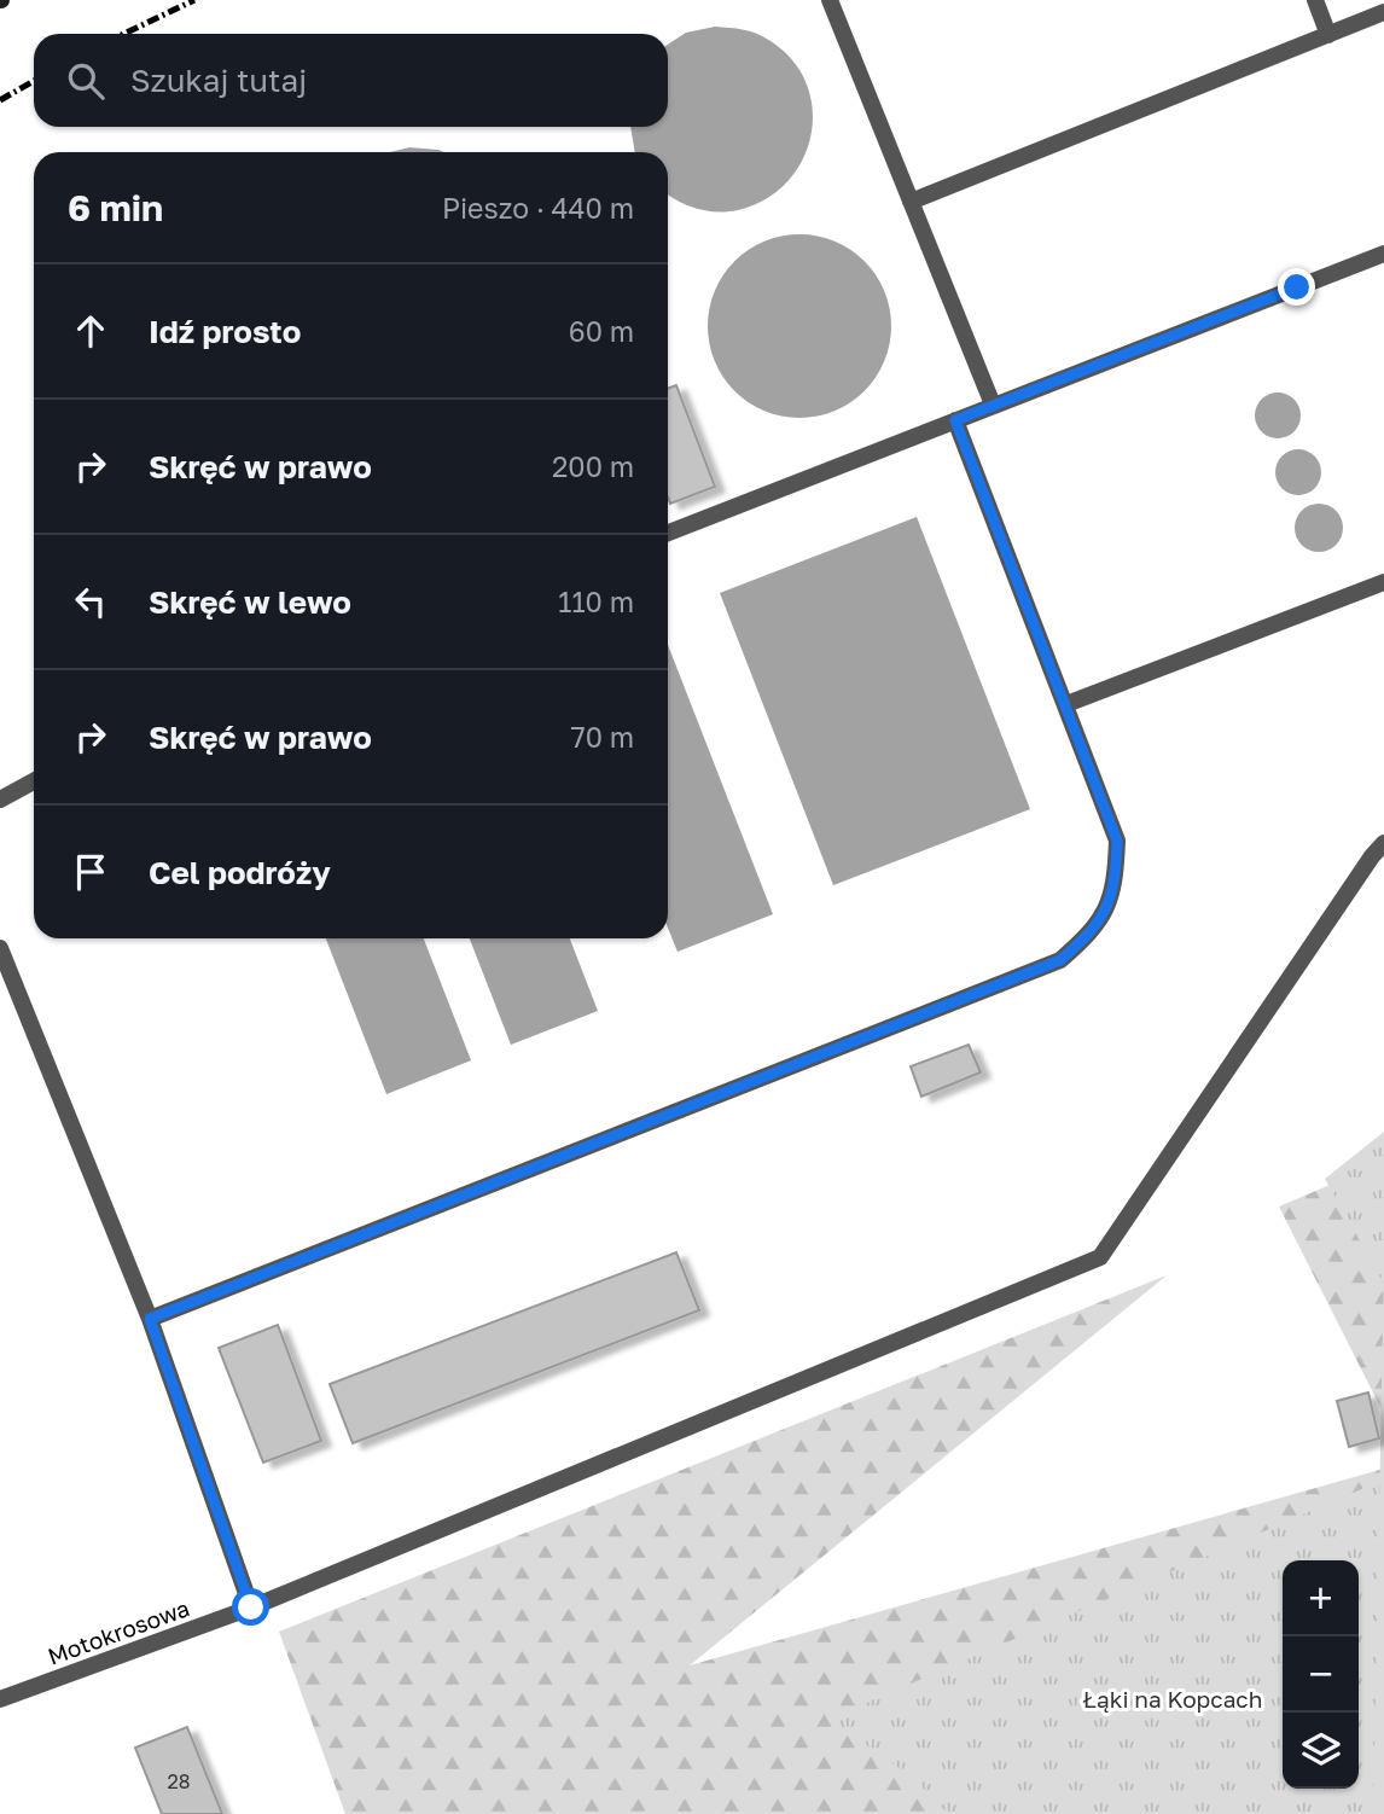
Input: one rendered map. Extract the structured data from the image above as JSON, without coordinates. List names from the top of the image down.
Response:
{
  "streets": {
    "street": ["Motokrosowa"]
  },
  "parks": ["Łąki na Kopcach"],
  "house_numbers": ["28"],
  "page": {
    "search": "Szukaj tutaj",
    "heading": ["6 min", "Pieszo · 440 m"],
    "list": [
      ["Idź prosto", "60 m"],
      ["Skręć w prawo", "200 m"],
      ["Skręć w lewo", "110 m"],
      ["Skręć w prawo", "70 m"],
      "Cel podróży"
    ],
    "map_buttons": ["+", "−"]
  }
}
